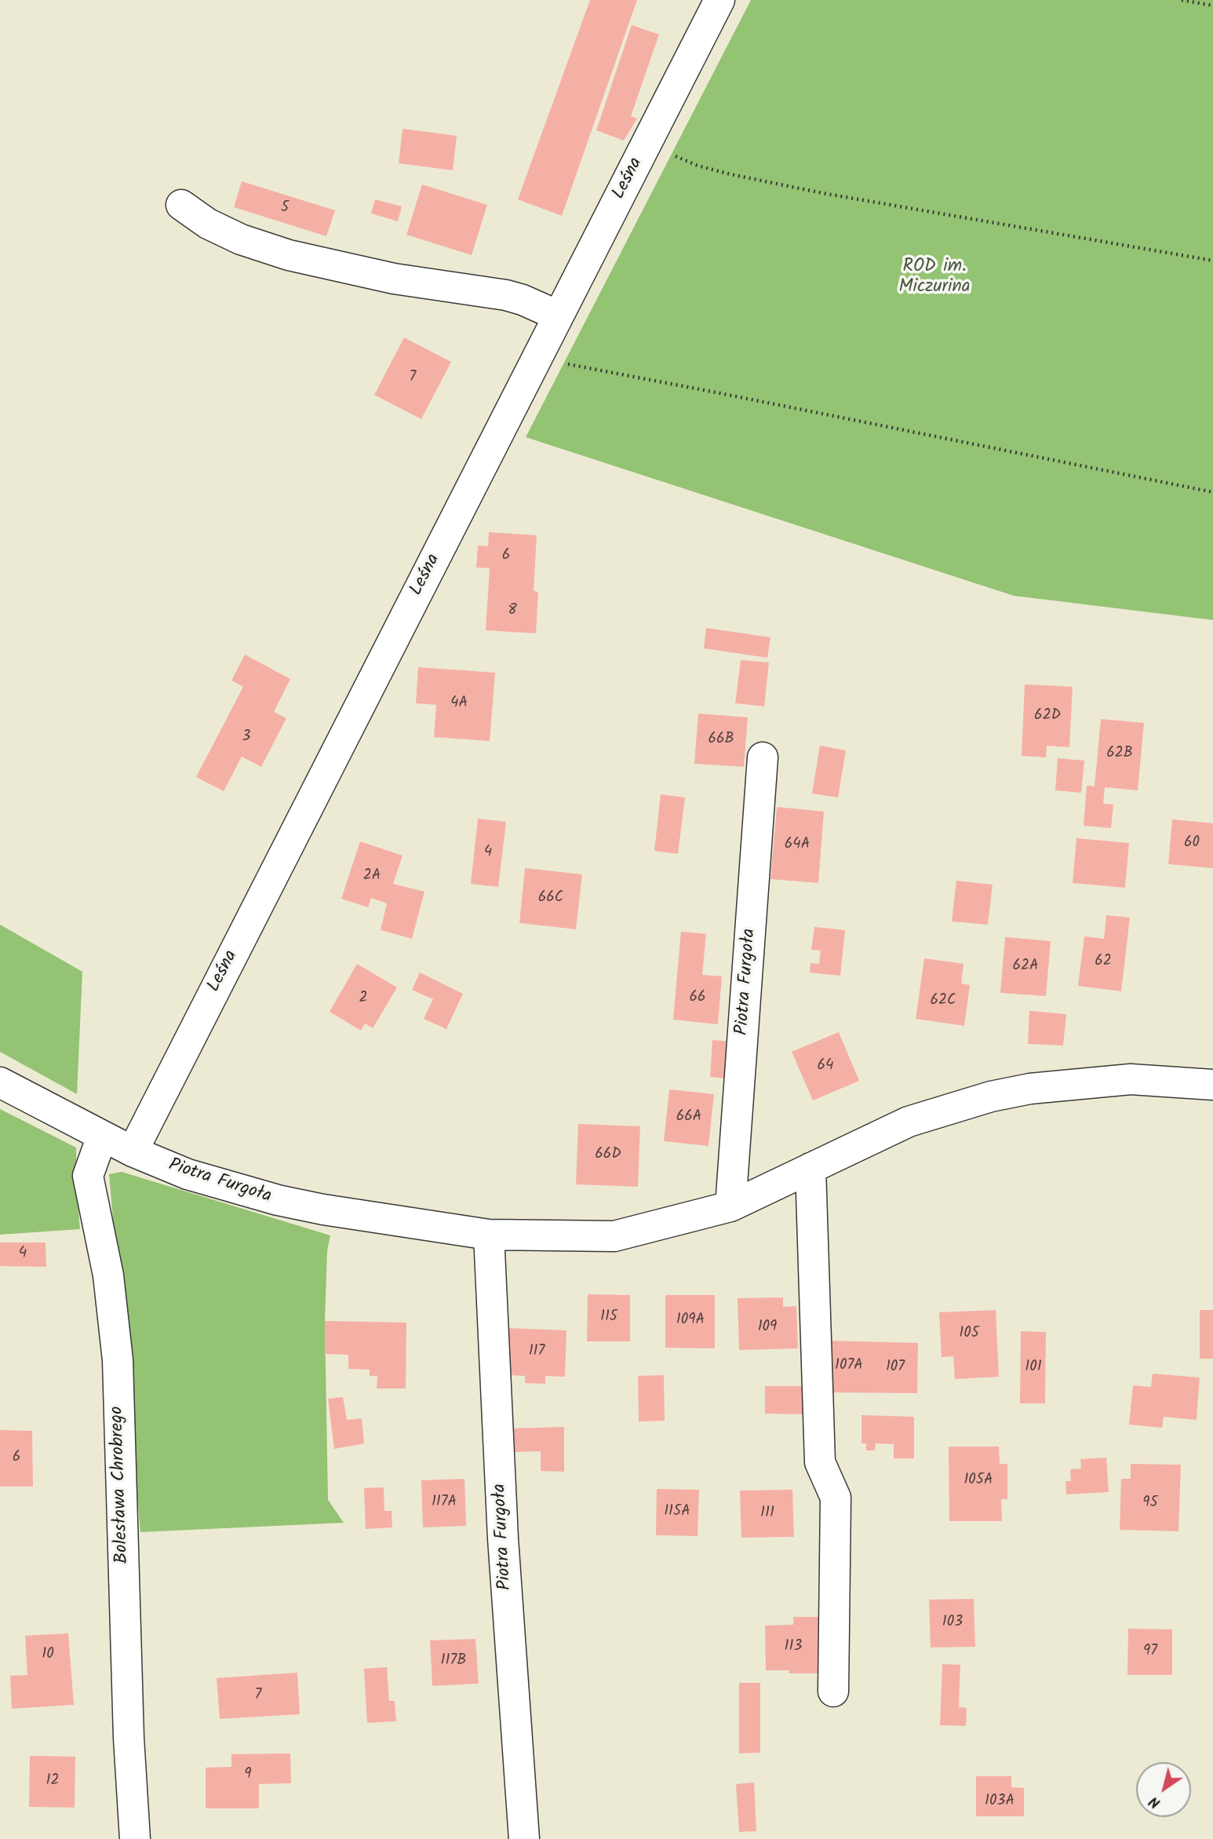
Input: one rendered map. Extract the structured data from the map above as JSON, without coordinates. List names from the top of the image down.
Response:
{
  "streets": {
    "street": ["Leśna", "Piotra Furgoła", "Bolesława Chrobrego"]
  },
  "crossings": [
    ["Leśna", "Piotra Furgoła"],
    ["Piotra Furgoła", "Bolesława Chrobrego"]
  ],
  "parks": ["ROD im. Miczurina"],
  "house_numbers": [
    "5",
    "7",
    "6",
    "8",
    "4A",
    "62D",
    "3",
    "66B",
    "62B",
    "60",
    "64A",
    "4",
    "2A",
    "66C",
    "62",
    "62A",
    "66",
    "2",
    "62C",
    "64",
    "66A",
    "66D",
    "4",
    "115",
    "109A",
    "109",
    "105",
    "117",
    "107A",
    "107",
    "101",
    "6",
    "105A",
    "117A",
    "95",
    "115A",
    "111",
    "103",
    "113",
    "97",
    "10",
    "117B",
    "7",
    "9",
    "12",
    "103A"
  ],
  "north": "bottom left"
}
